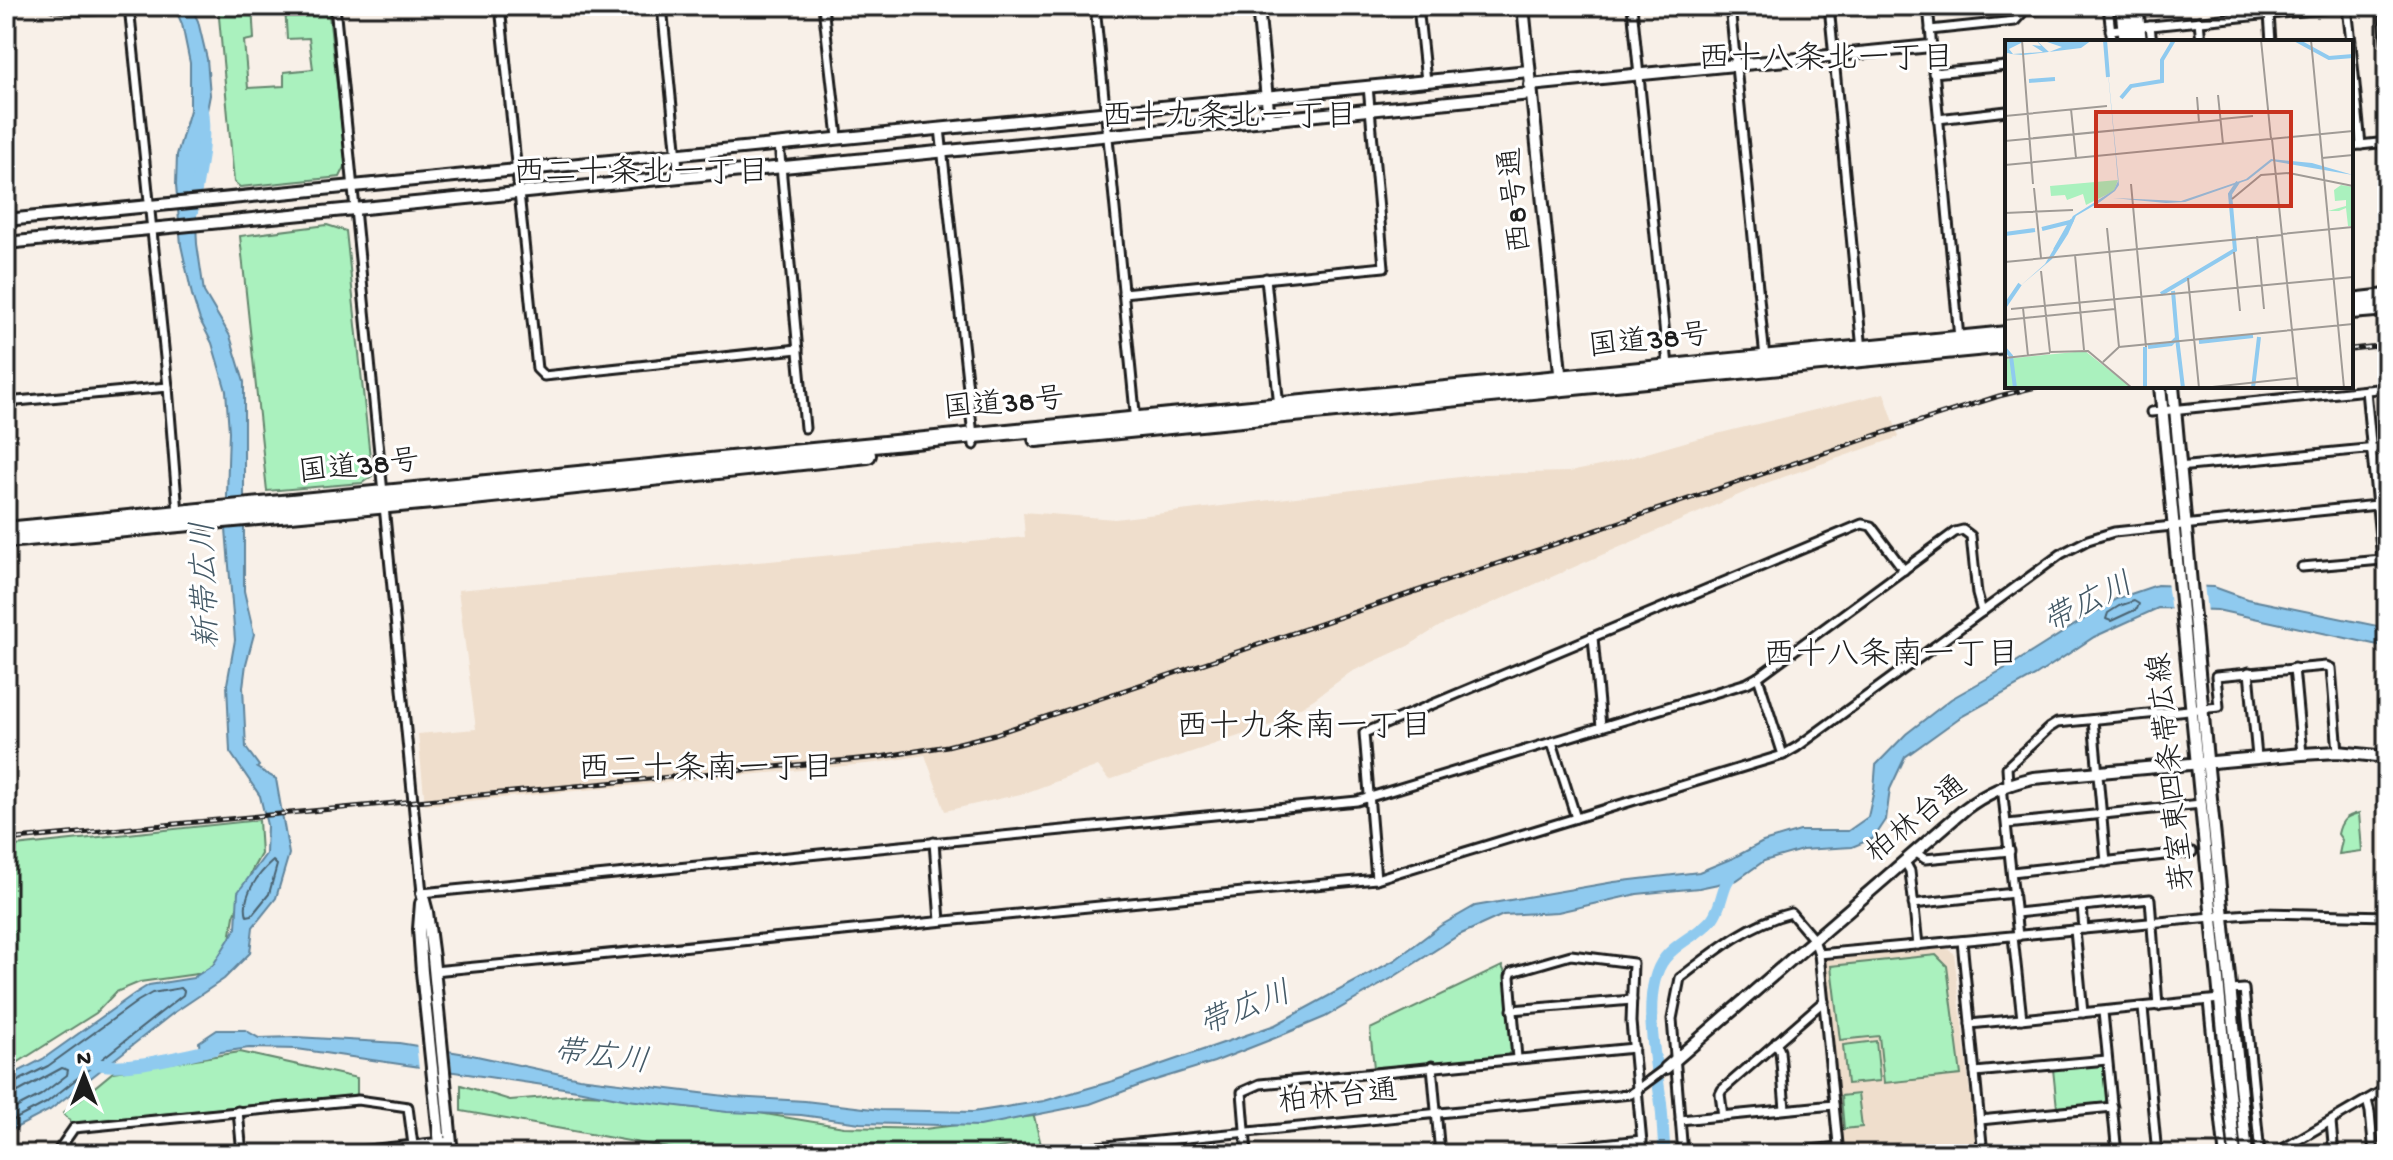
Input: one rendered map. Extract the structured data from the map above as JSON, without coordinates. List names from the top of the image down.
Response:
{
  "streets": {
    "highway": ["国道38号"],
    "street": ["西8号通", "芽室東四条帯広線", "柏林台通"]
  },
  "crossings": [
    ["西8号通", "国道38号"],
    ["芽室東四条帯広線", "柏林台通"]
  ],
  "districts": [
    "西十八条北一丁目",
    "西十九条北一丁目",
    "西二十条北一丁目",
    "西十八条南一丁目",
    "西十九条南一丁目",
    "西二十条南一丁目"
  ],
  "water": ["新帯広川", "帯広川"],
  "north": "top"
}
